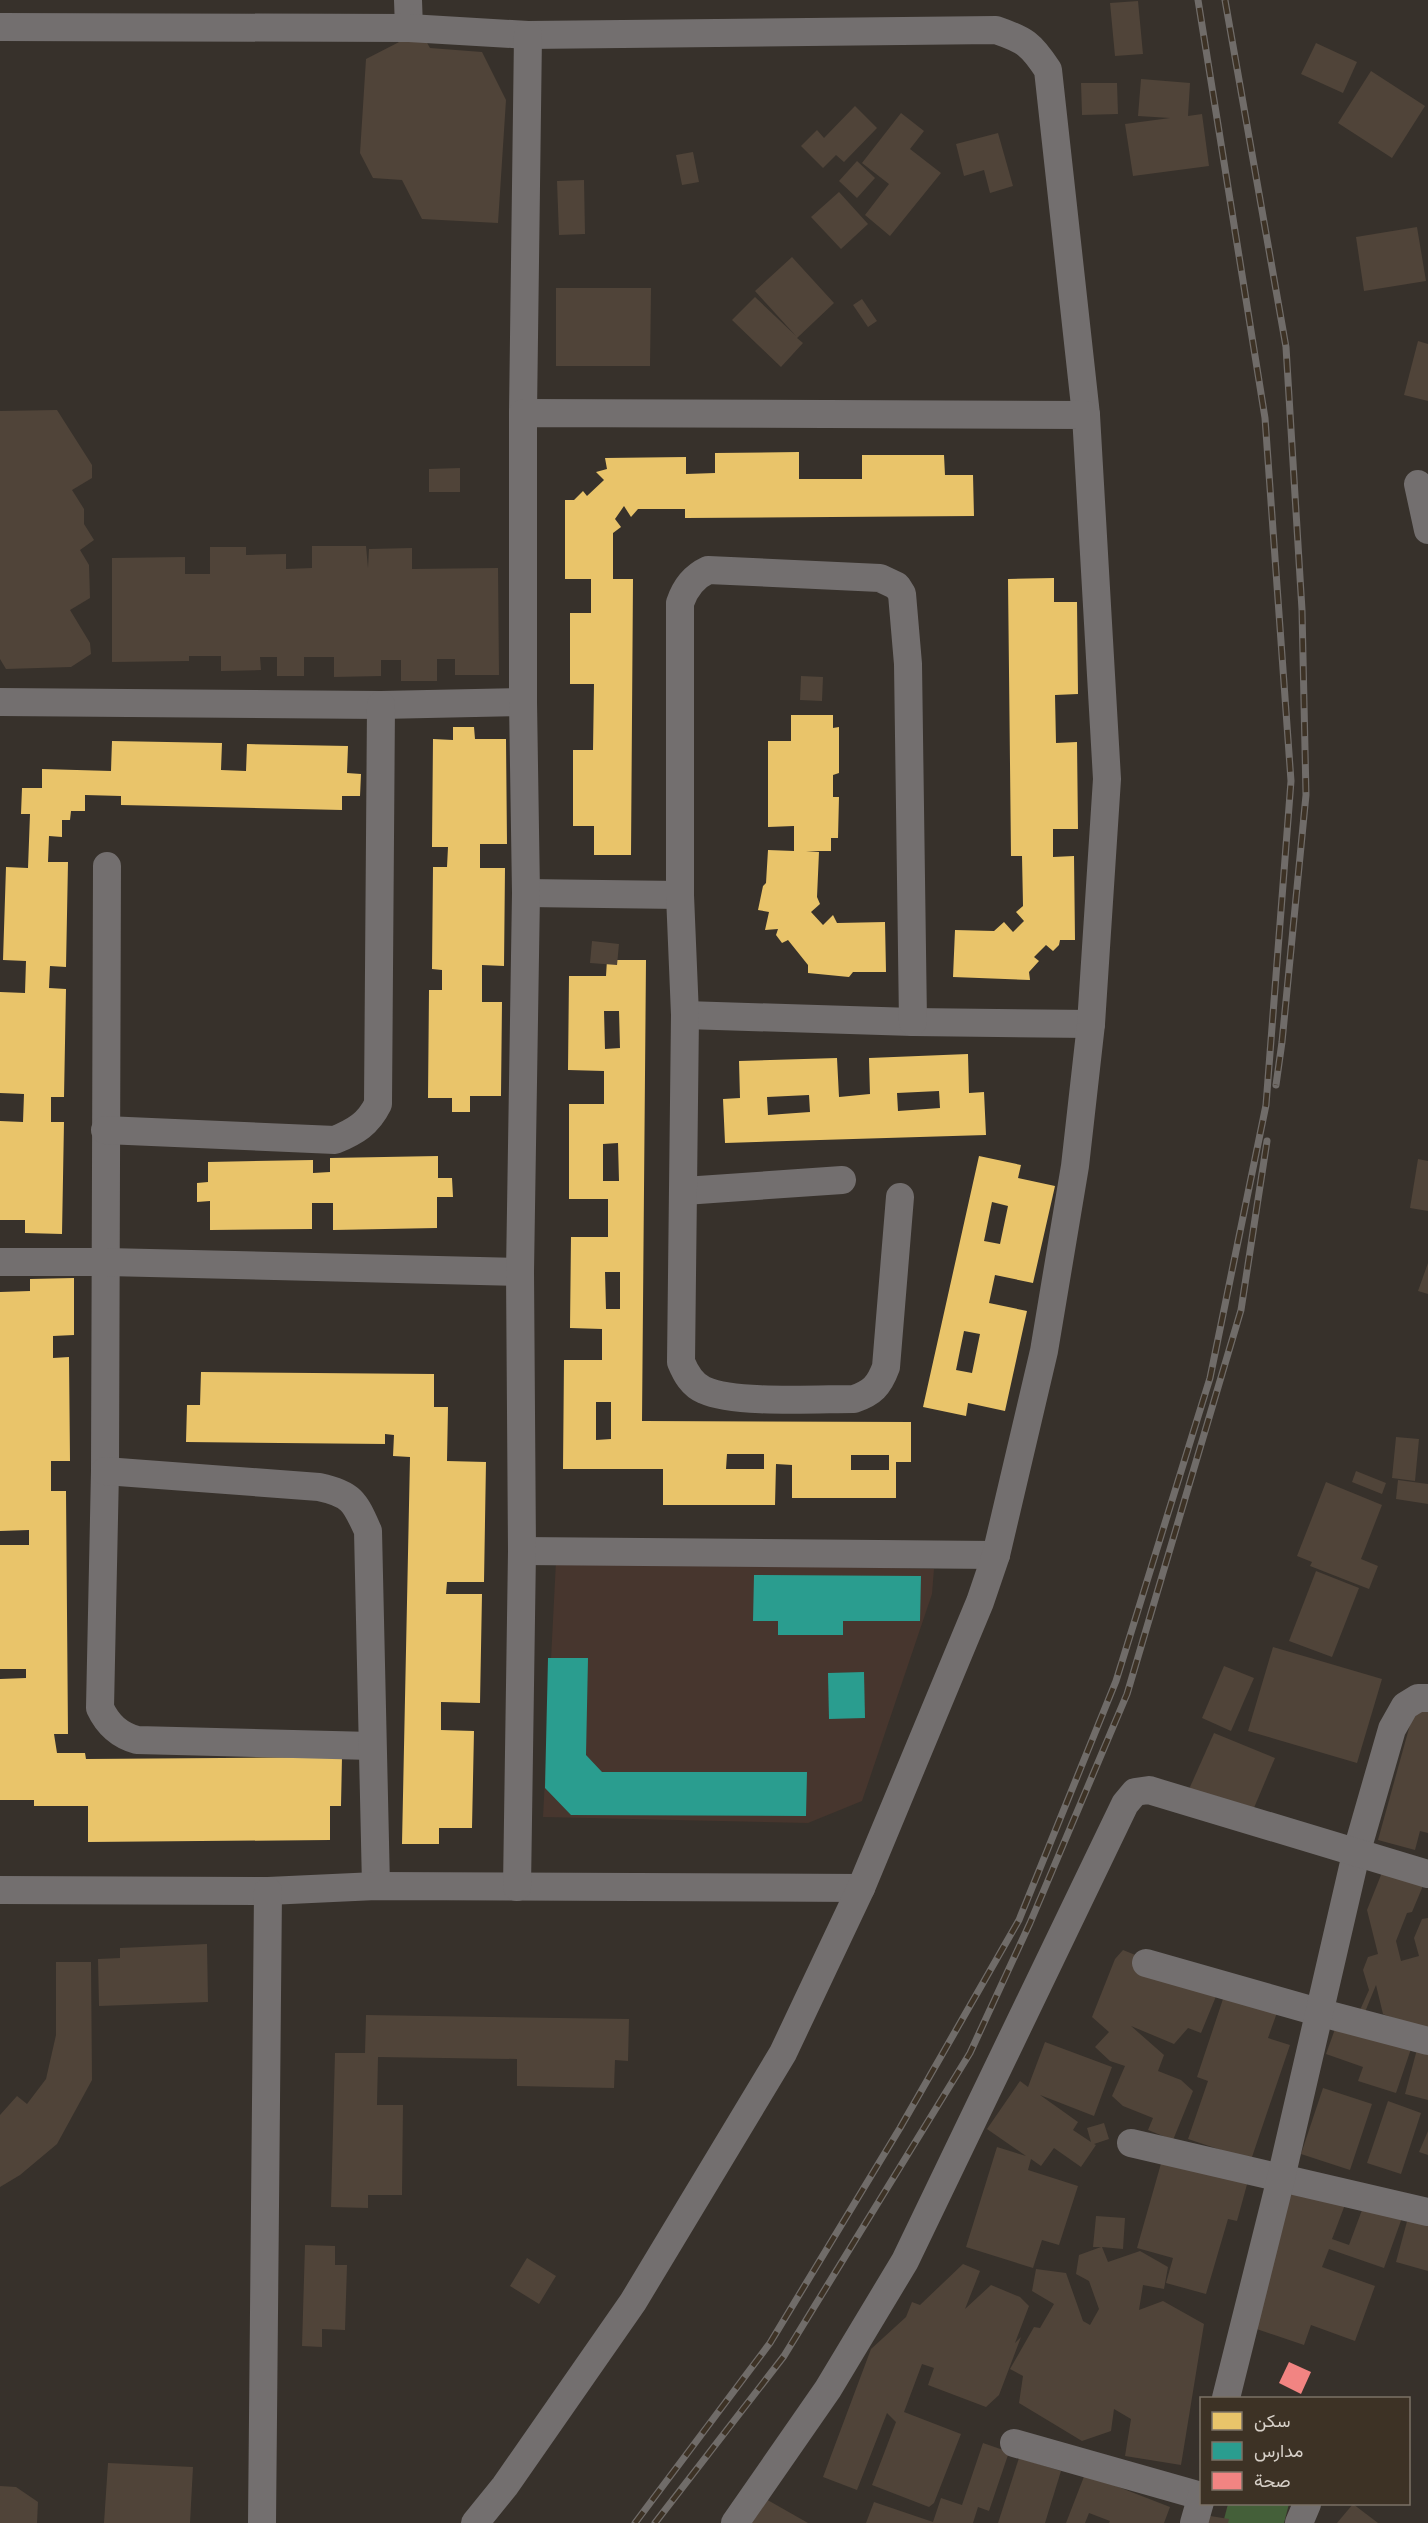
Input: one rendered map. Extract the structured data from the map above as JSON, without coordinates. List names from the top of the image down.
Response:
{
  "legend": ["سكن", "مدارس", "صحة"]
}
